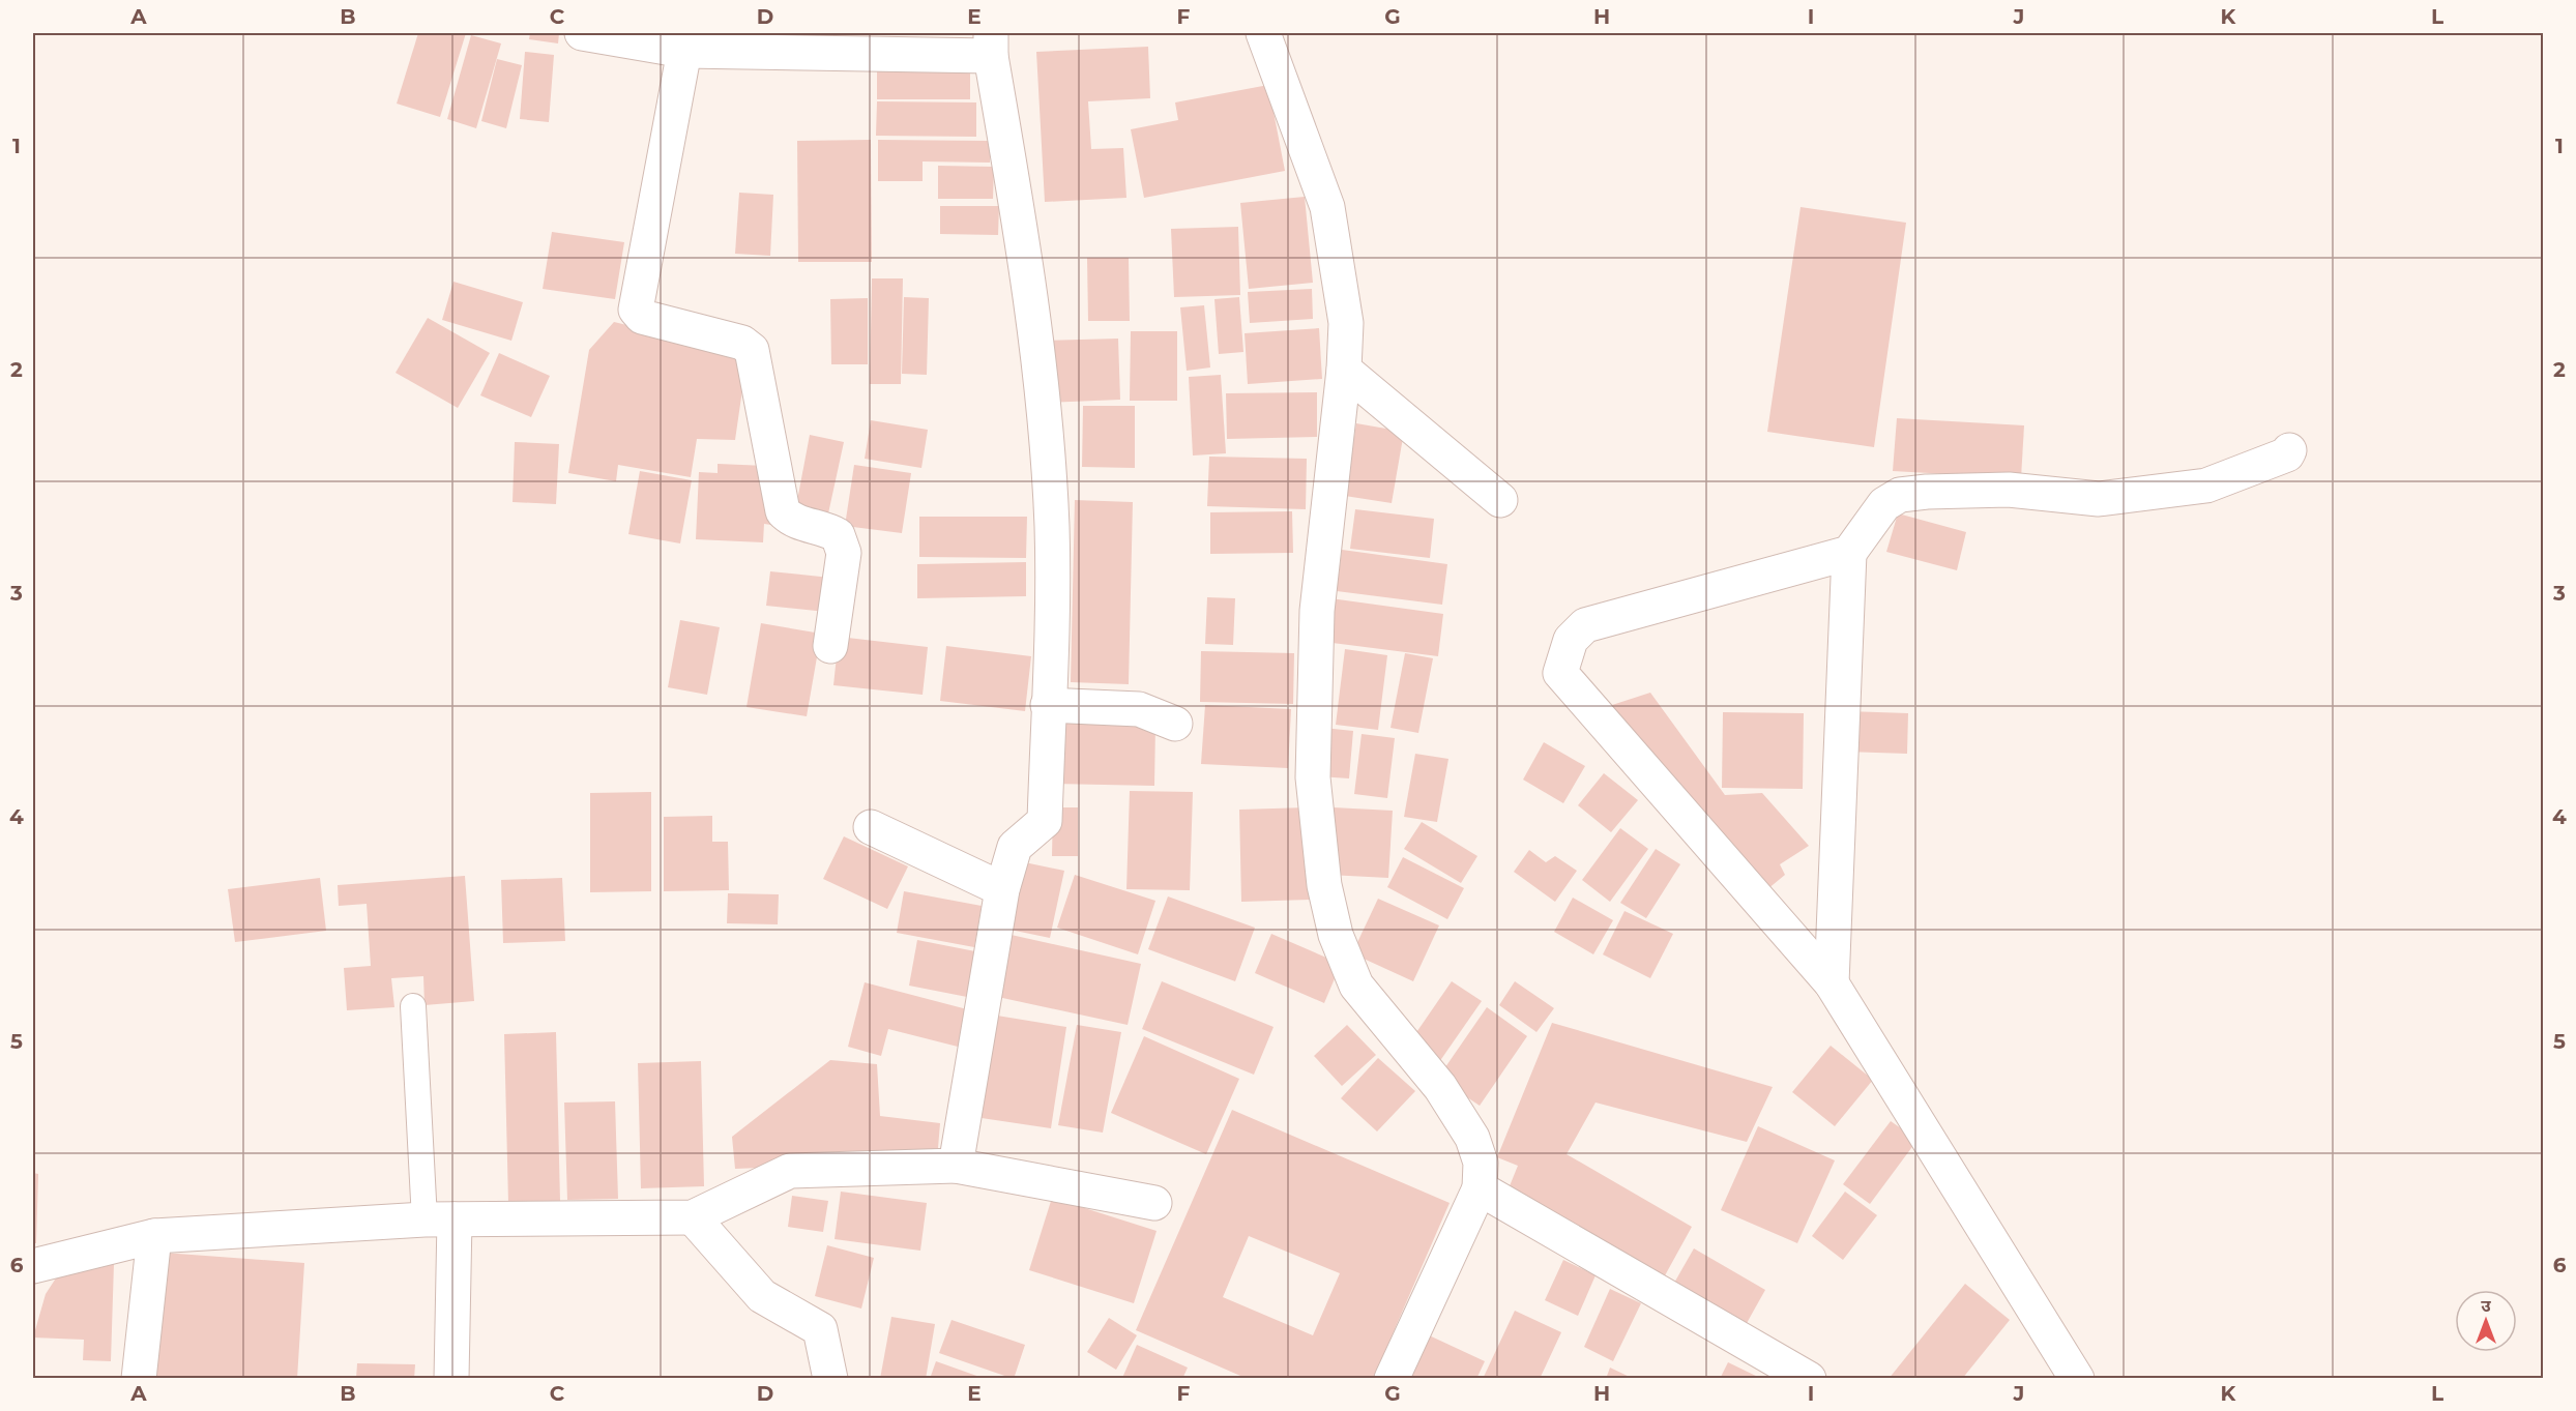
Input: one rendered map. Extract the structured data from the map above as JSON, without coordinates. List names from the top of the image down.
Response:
{
  "north": "top",
  "grid": {
    "columns": [
      "A",
      "B",
      "C",
      "D",
      "E",
      "F",
      "G",
      "H",
      "I",
      "J",
      "K",
      "L"
    ],
    "rows": [
      "1",
      "2",
      "3",
      "4",
      "5",
      "6"
    ]
  }
}
